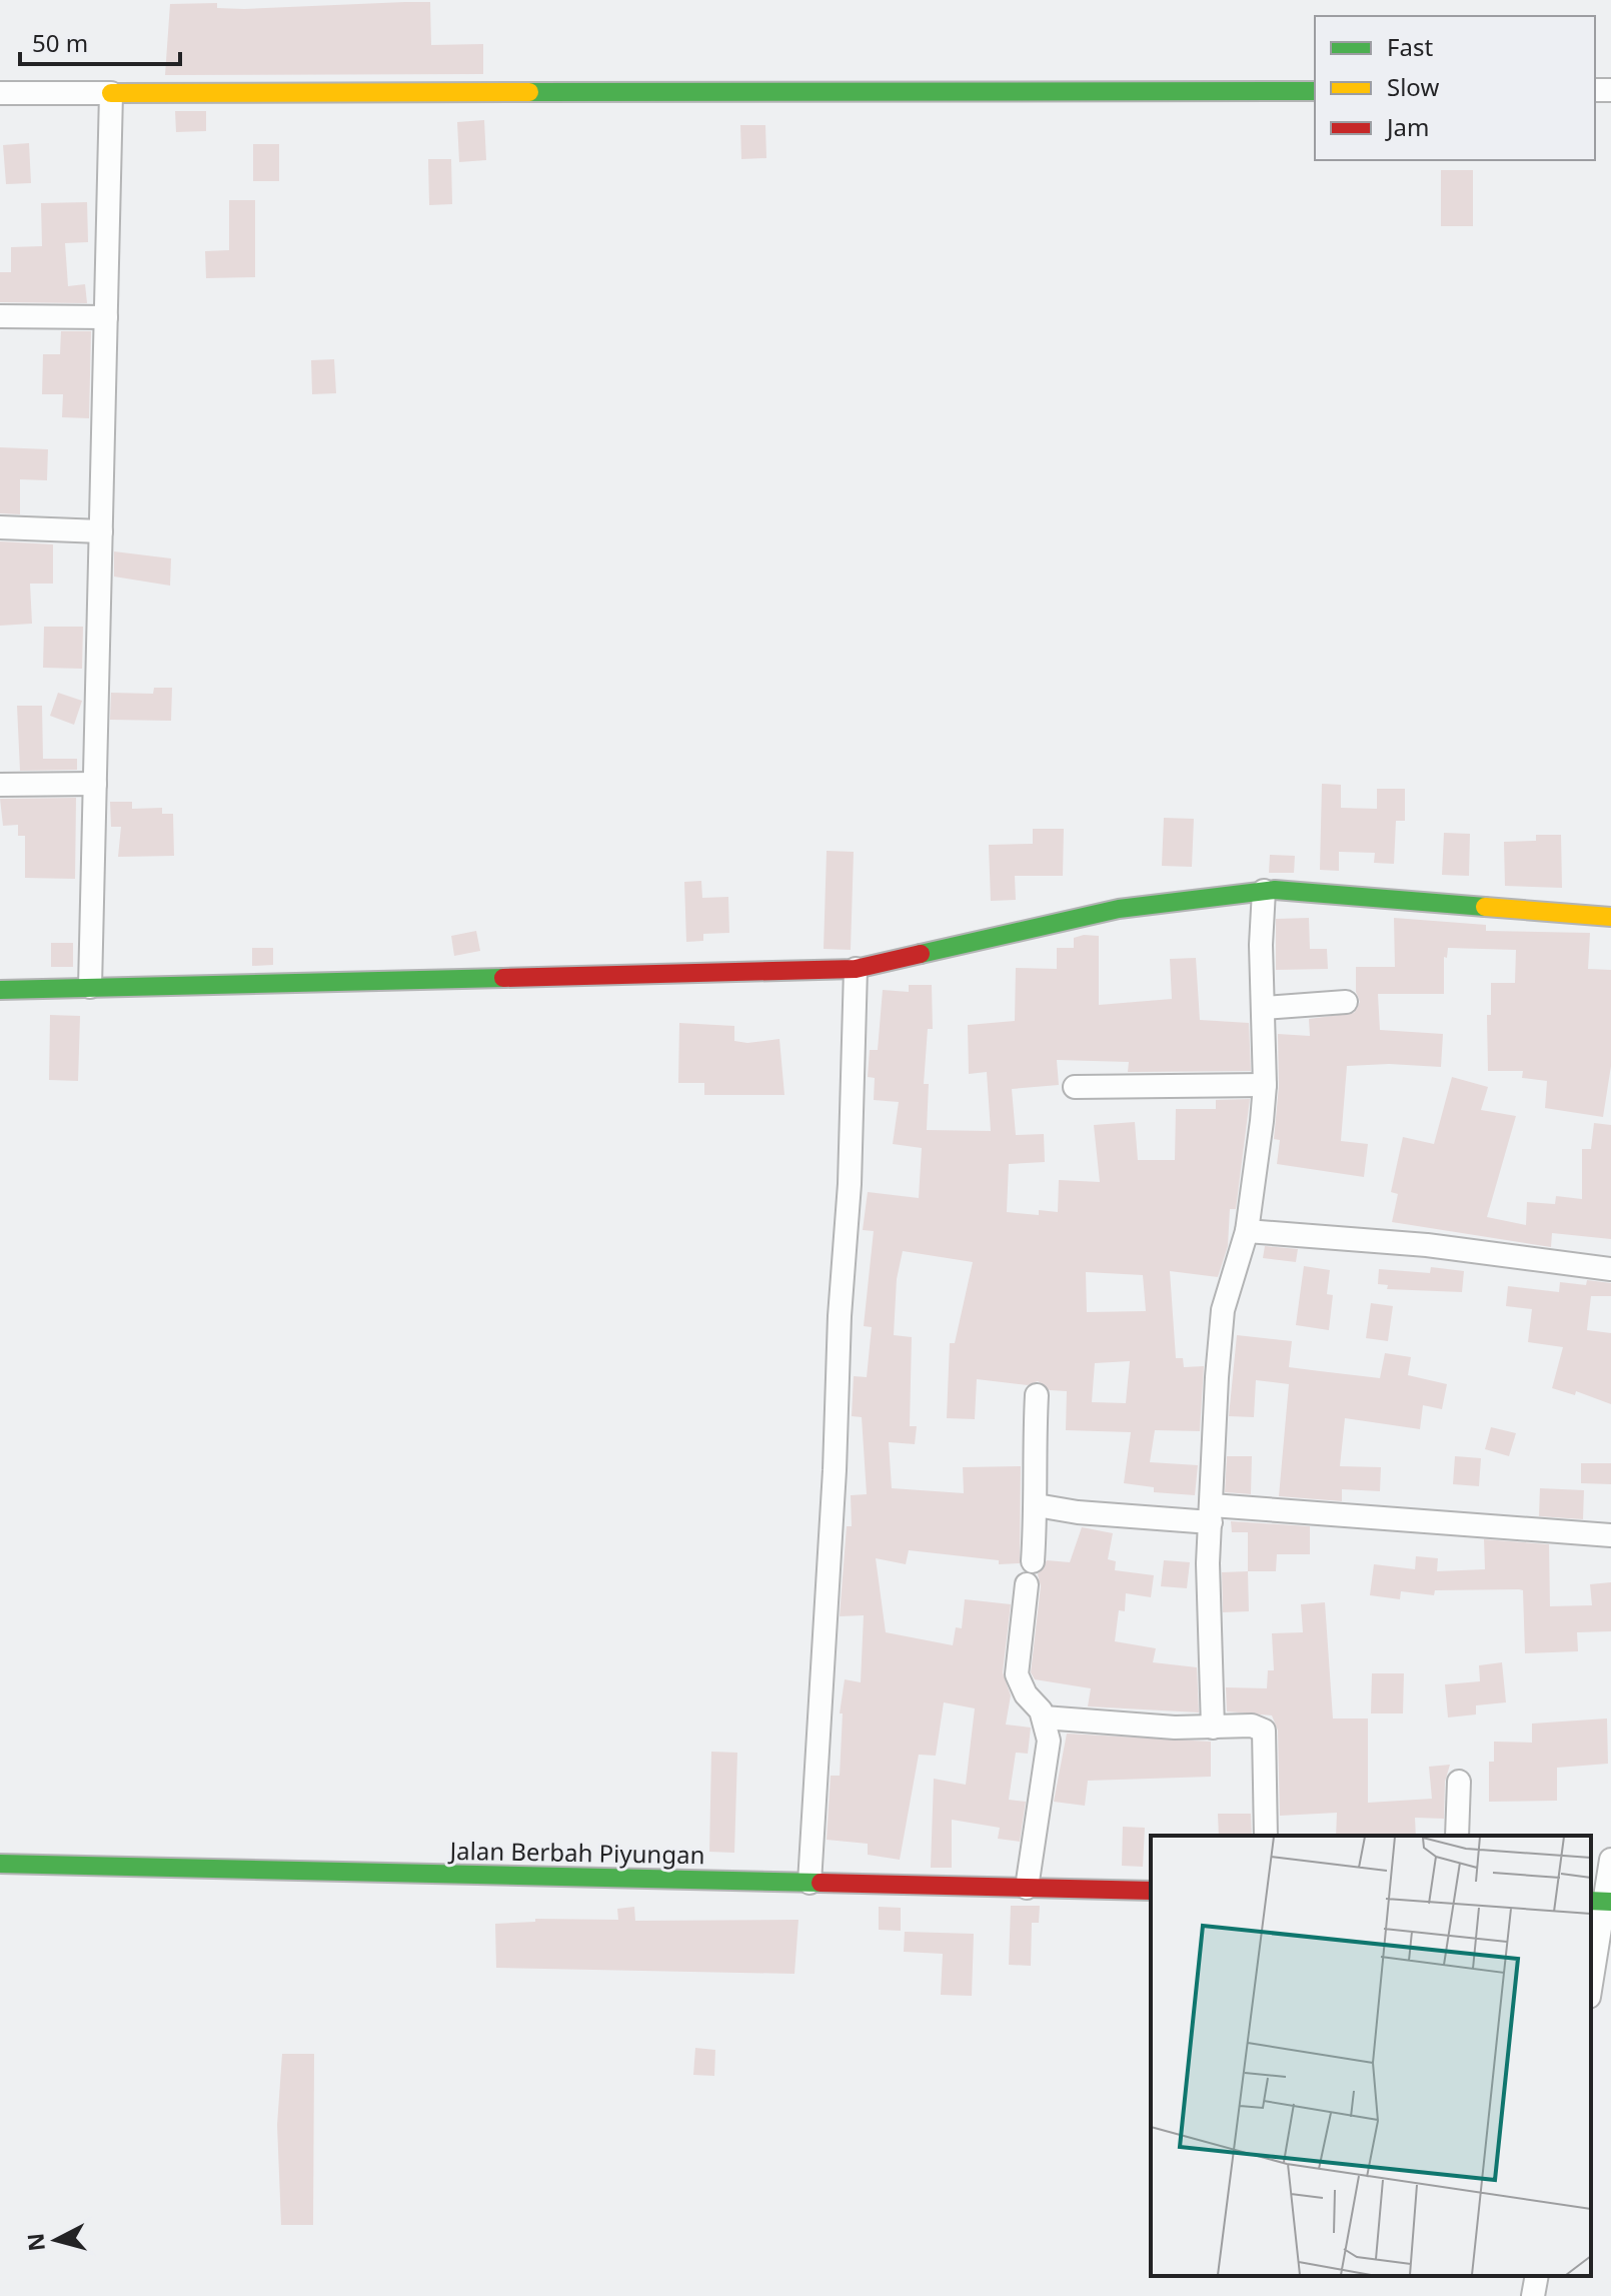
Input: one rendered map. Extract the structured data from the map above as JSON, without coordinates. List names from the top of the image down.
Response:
{
  "streets": {
    "street": ["Jalan Berbah Piyungan"]
  },
  "legend": ["Fast", "Slow", "Jam"],
  "scale_bar": "50 m",
  "north": "left"
}
